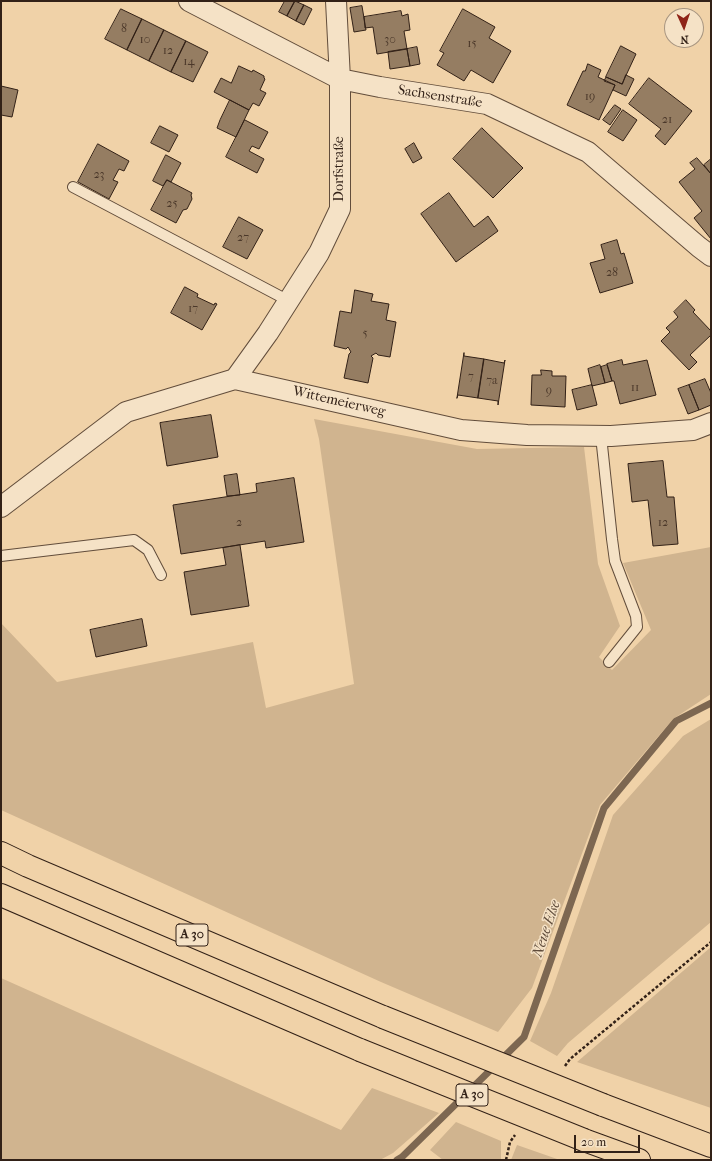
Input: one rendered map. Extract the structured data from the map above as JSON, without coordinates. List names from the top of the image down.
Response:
{
  "streets": {
    "highway": ["A 30"],
    "street": ["Sachsenstraße", "Dorfstraße", "Wittemeierweg"]
  },
  "crossings": [
    ["Sachsenstraße", "Dorfstraße"],
    ["Dorfstraße", "Wittemeierweg"]
  ],
  "water": ["Neue Else"],
  "house_numbers": [
    "8",
    "10",
    "30",
    "15",
    "12",
    "14",
    "19",
    "21",
    "23",
    "25",
    "27",
    "28",
    "17",
    "5",
    "7",
    "7a",
    "11",
    "9",
    "2",
    "12"
  ],
  "scale_bar": "20 m",
  "north": "bottom"
}
